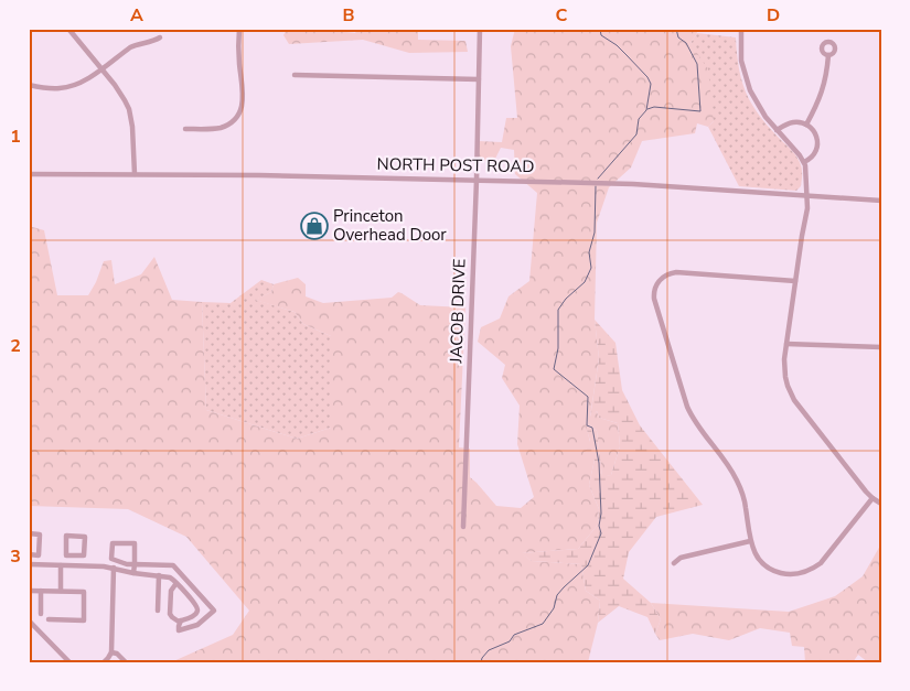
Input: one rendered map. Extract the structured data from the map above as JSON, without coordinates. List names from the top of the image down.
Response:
{
  "streets": {
    "street": ["NORTH POST ROAD", "JACOB DRIVE"]
  },
  "crossings": [
    ["NORTH POST ROAD", "JACOB DRIVE"]
  ],
  "places": {
    "shop": ["Princeton Overhead Door"]
  },
  "grid": {
    "columns": [
      "A",
      "B",
      "C",
      "D"
    ],
    "rows": ["1", "2", "3"]
  }
}
